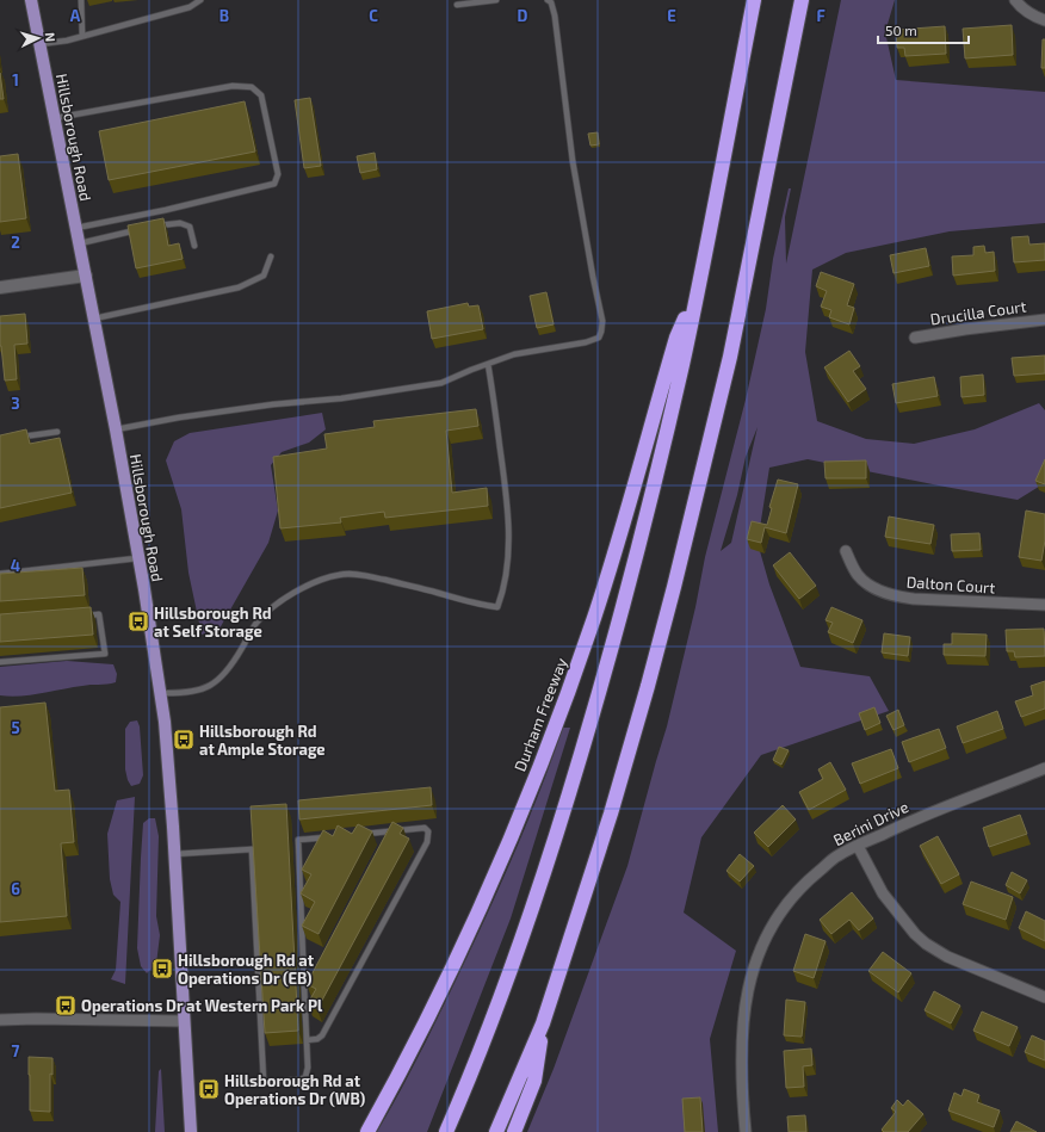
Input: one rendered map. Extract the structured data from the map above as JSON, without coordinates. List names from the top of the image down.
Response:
{
  "streets": {
    "highway": ["Durham Freeway"],
    "main road": ["Hillsborough Road"],
    "street": ["Drucilla Court", "Dalton Court", "Berini Drive"]
  },
  "places": {
    "bus stop": [
      "Hillsborough Rd at Self Storage",
      "Hillsborough Rd at Ample Storage",
      "Hillsborough Rd at Operations Dr (EB)",
      "Operations Dr at Western Park Pl",
      "Hillsborough Rd at Operations Dr (WB)"
    ]
  },
  "scale_bar": "50 m",
  "north": "right",
  "grid": {
    "columns": [
      "A",
      "B",
      "C",
      "D",
      "E",
      "F"
    ],
    "rows": [
      "1",
      "2",
      "3",
      "4",
      "5",
      "6",
      "7"
    ]
  }
}
